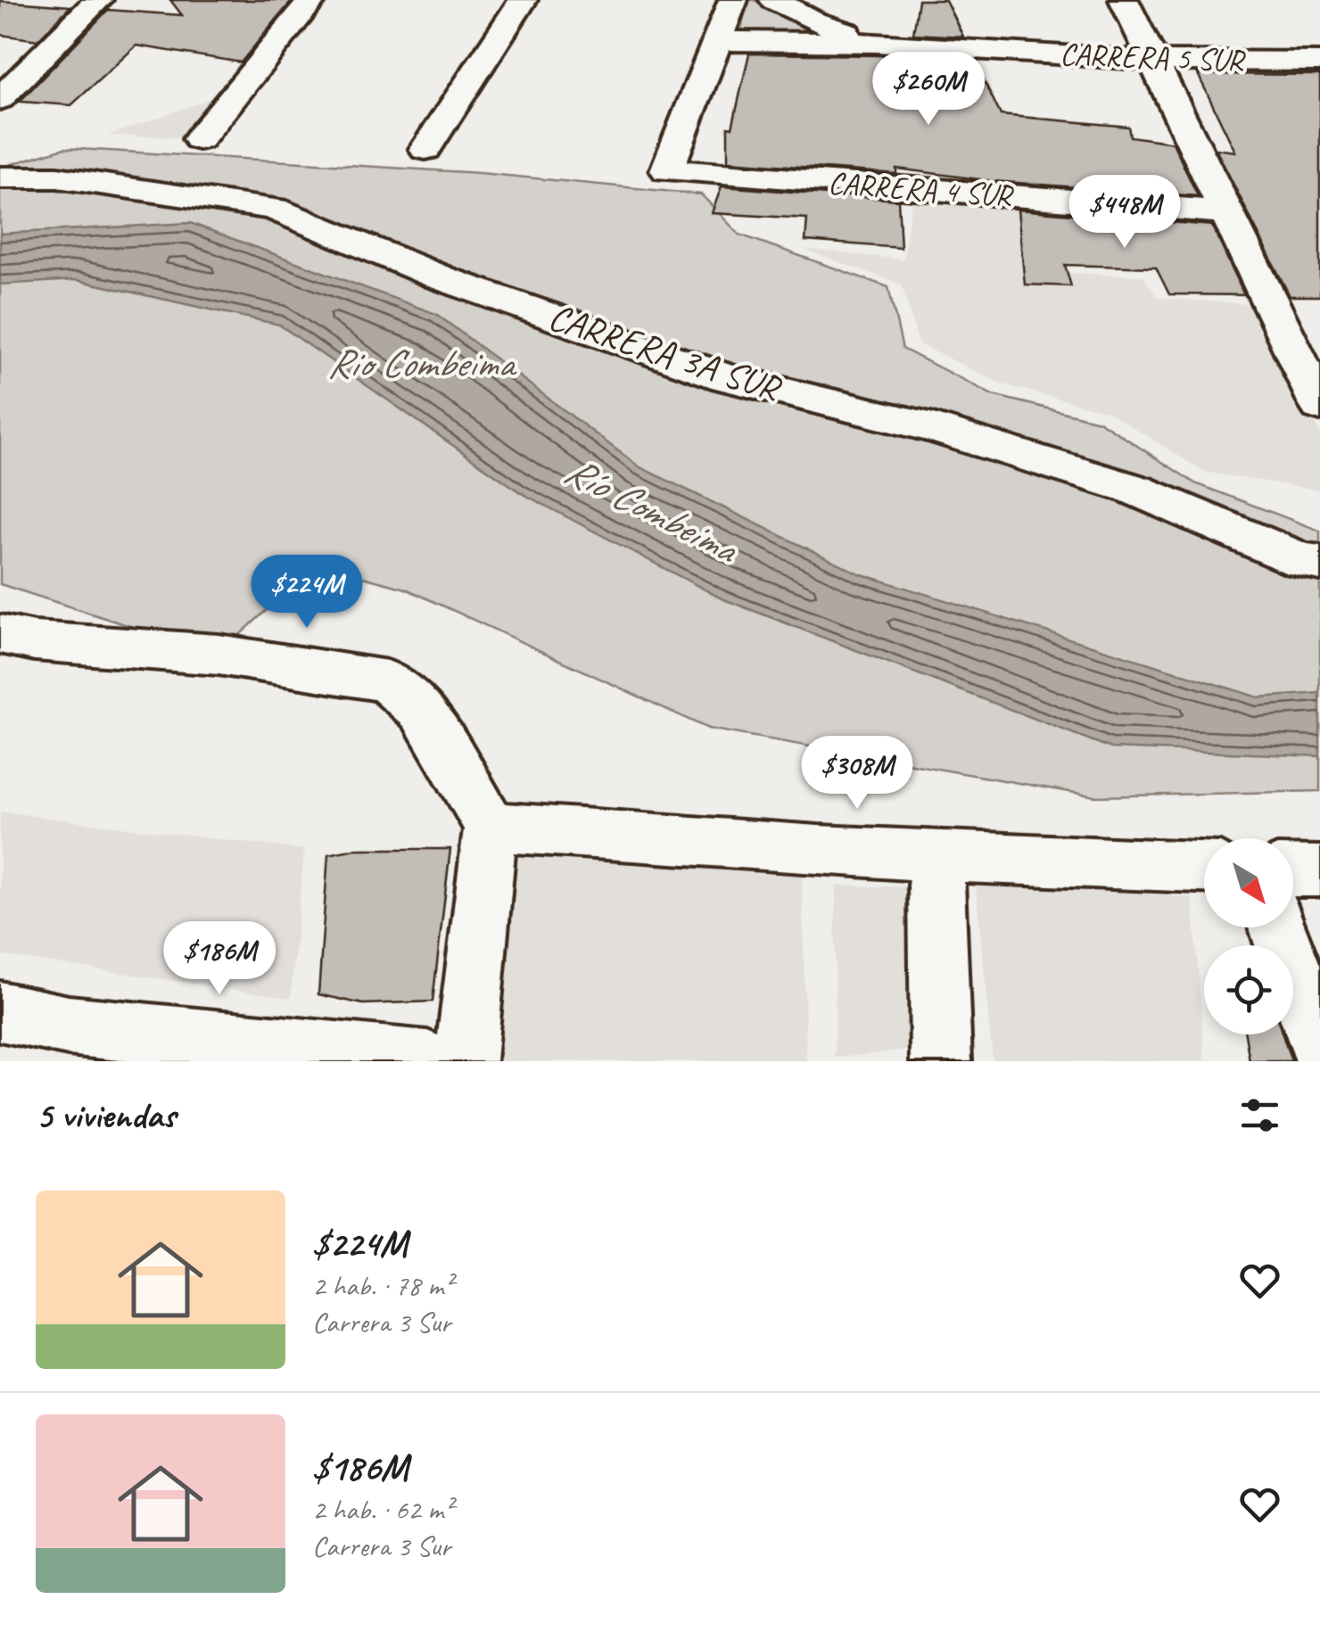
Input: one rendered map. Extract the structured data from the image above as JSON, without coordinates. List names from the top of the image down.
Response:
{
  "streets": {
    "street": ["CARRERA 5 SUR", "CARRERA 4 SUR", "CARRERA 3A SUR"]
  },
  "crossings": [
    ["CARRERA 5 SUR", "CARRERA 4 SUR"]
  ],
  "water": ["Rio Combeima", "Río Combeima"],
  "north": "bottom right",
  "page": {
    "price": [
      "$260M",
      "$448M",
      "$224M",
      "$308M",
      "$186M"
    ],
    "heading": "5 viviendas",
    "list": [
      {
        "name": "$224M",
        "note": "2 hab. · 78 m² · Carrera 3 Sur"
      },
      {
        "name": "$186M",
        "note": "2 hab. · 62 m² · Carrera 3 Sur"
      }
    ]
  }
}
